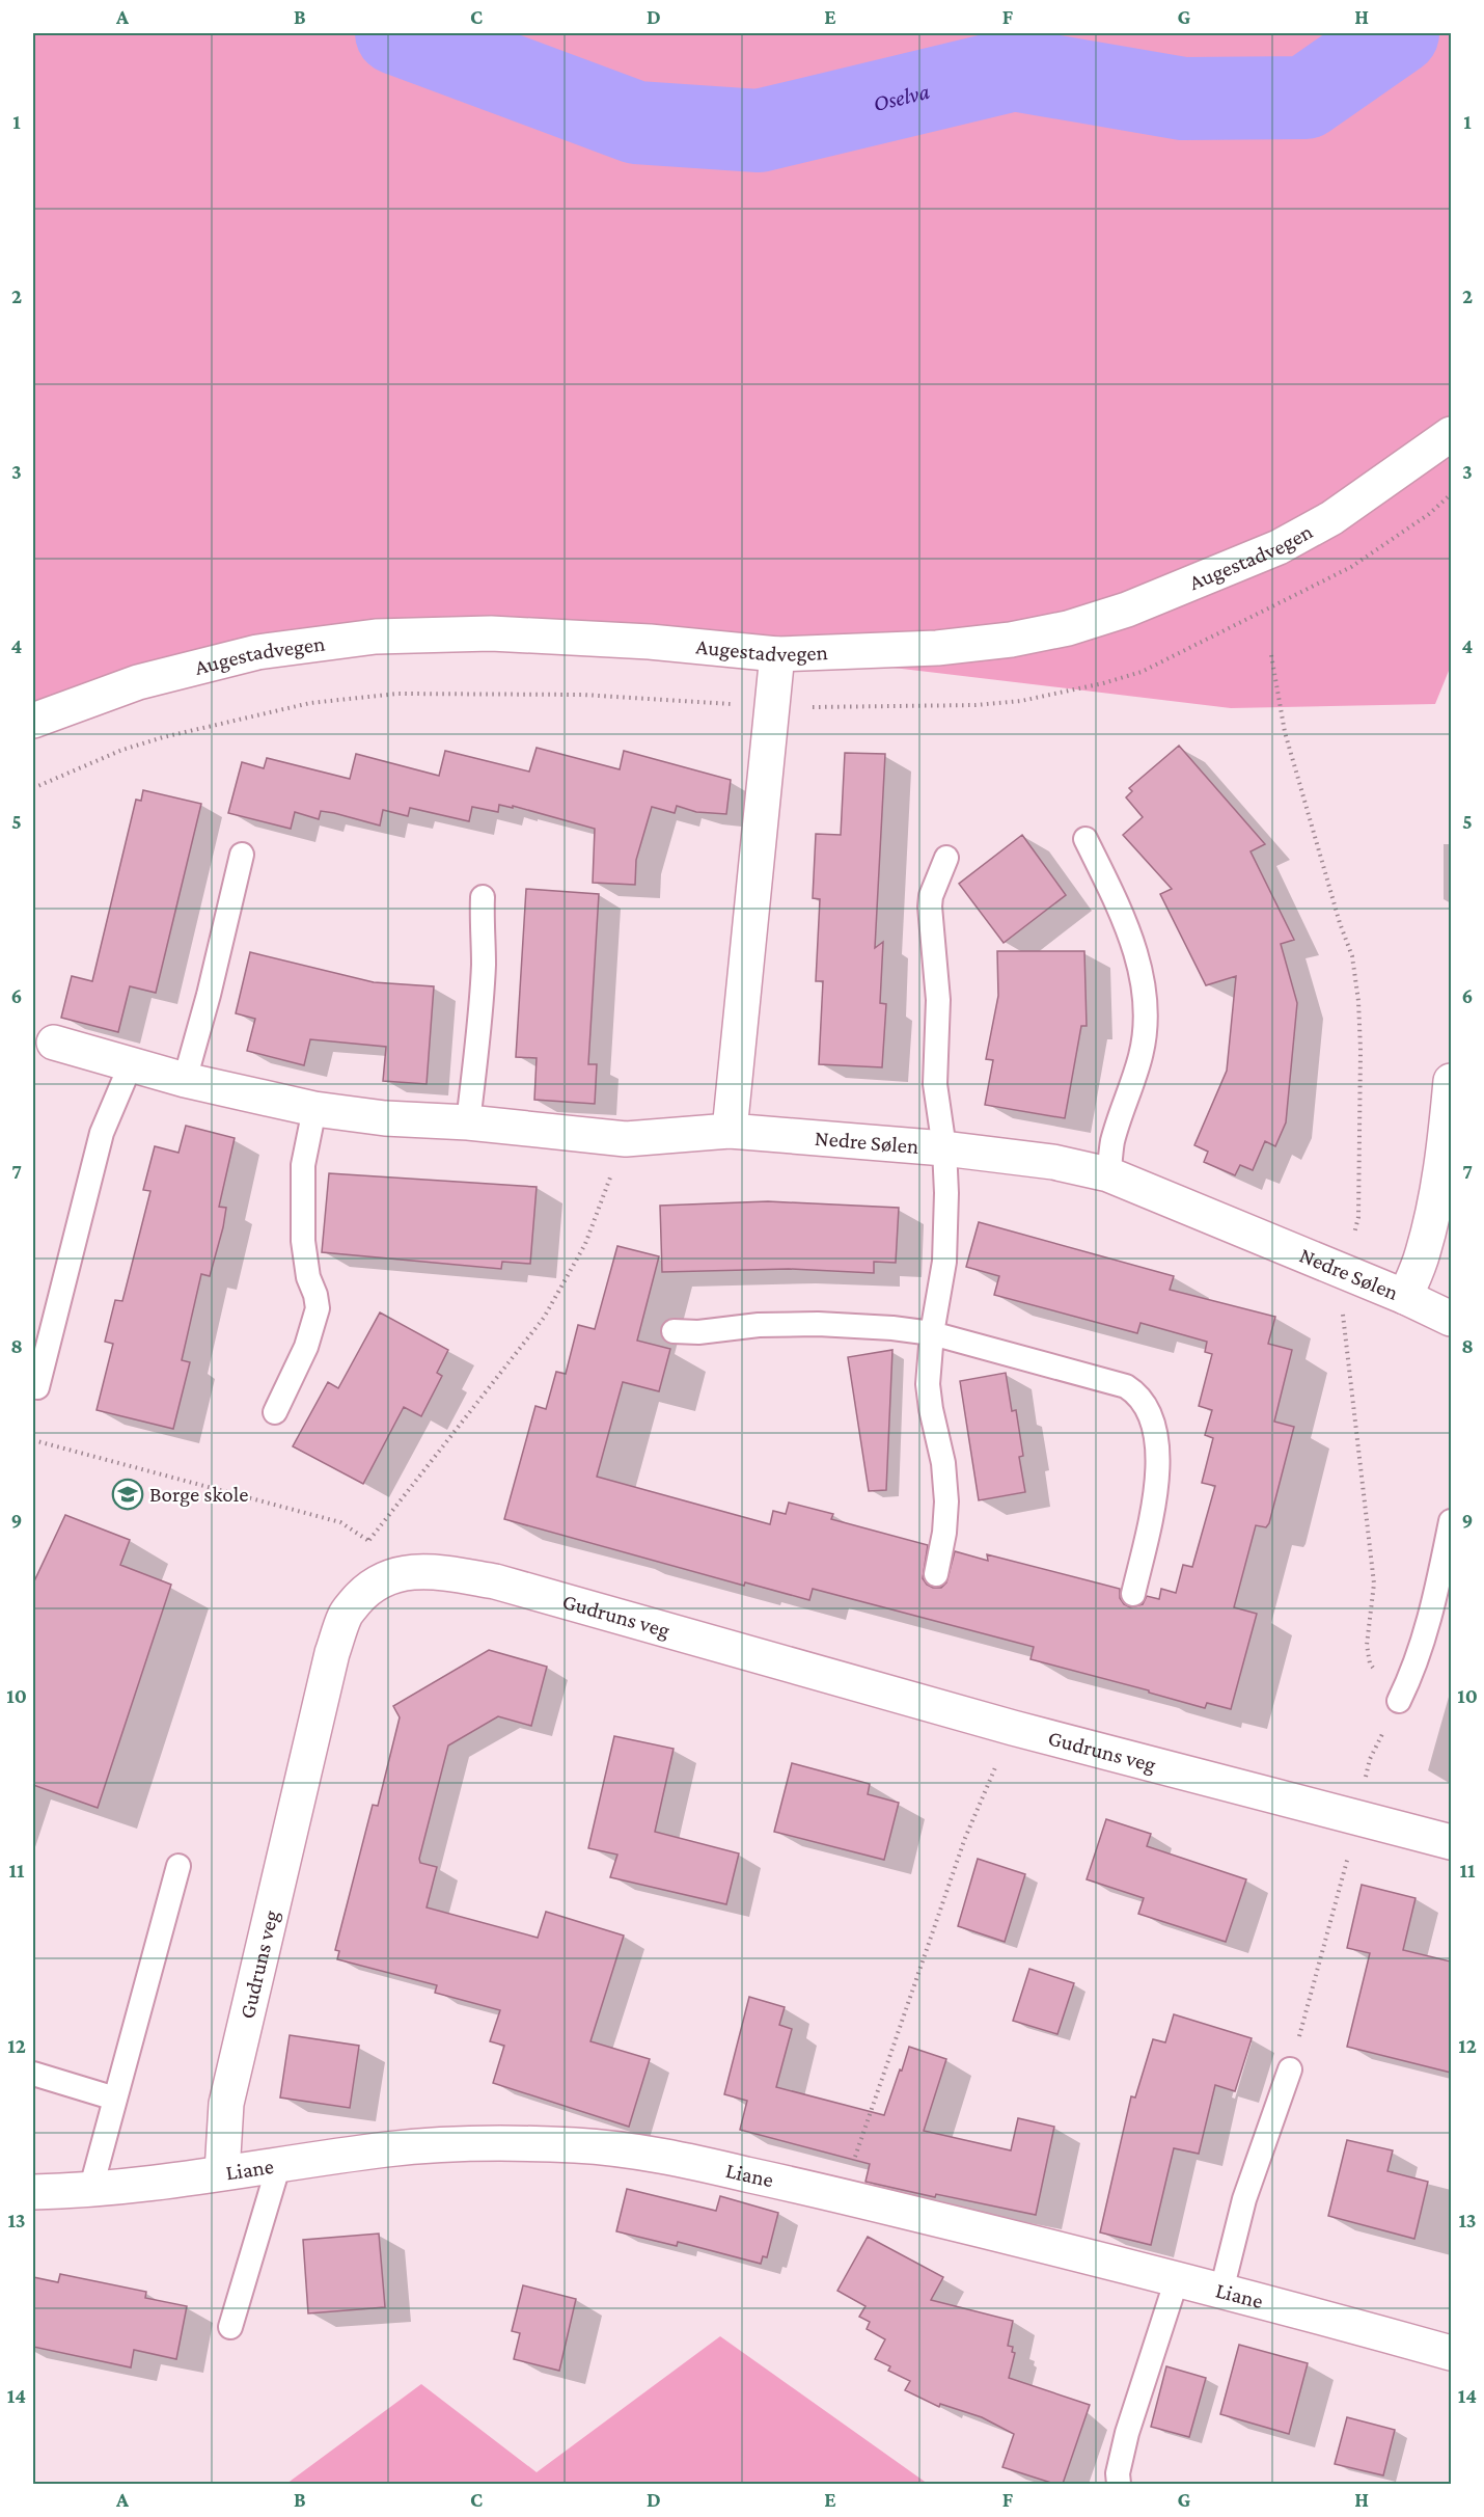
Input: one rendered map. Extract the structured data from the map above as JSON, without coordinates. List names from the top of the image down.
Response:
{
  "streets": {
    "street": [
      "Augestadvegen",
      "Nedre Sølen",
      "Gudruns veg",
      "Liane"
    ]
  },
  "crossings": [
    ["Gudruns veg", "Liane"]
  ],
  "water": ["Oselva"],
  "places": {
    "school or university": ["Borge skole"]
  },
  "grid": {
    "columns": [
      "A",
      "B",
      "C",
      "D",
      "E",
      "F",
      "G",
      "H"
    ],
    "rows": [
      "1",
      "2",
      "3",
      "4",
      "5",
      "6",
      "7",
      "8",
      "9",
      "10",
      "11",
      "12",
      "13",
      "14"
    ]
  }
}
